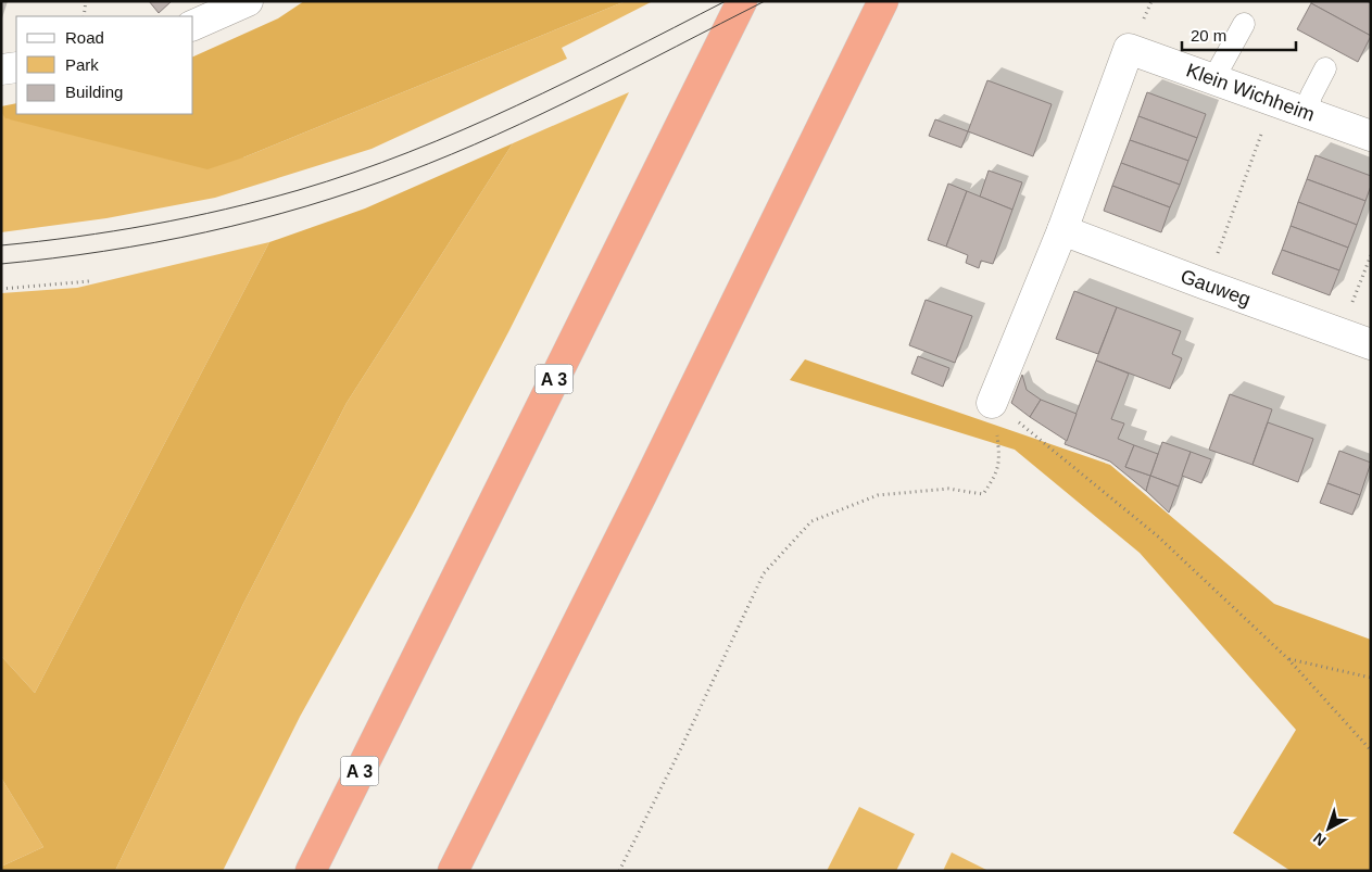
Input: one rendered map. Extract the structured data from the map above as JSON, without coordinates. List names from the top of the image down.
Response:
{
  "streets": {
    "highway": ["A 3"],
    "street": ["Klein Wichheim", "Gauweg"]
  },
  "crossings": [
    ["Klein Wichheim", "Gauweg"]
  ],
  "legend": ["Road", "Park", "Building"],
  "scale_bar": "20 m",
  "north": "bottom left"
}
